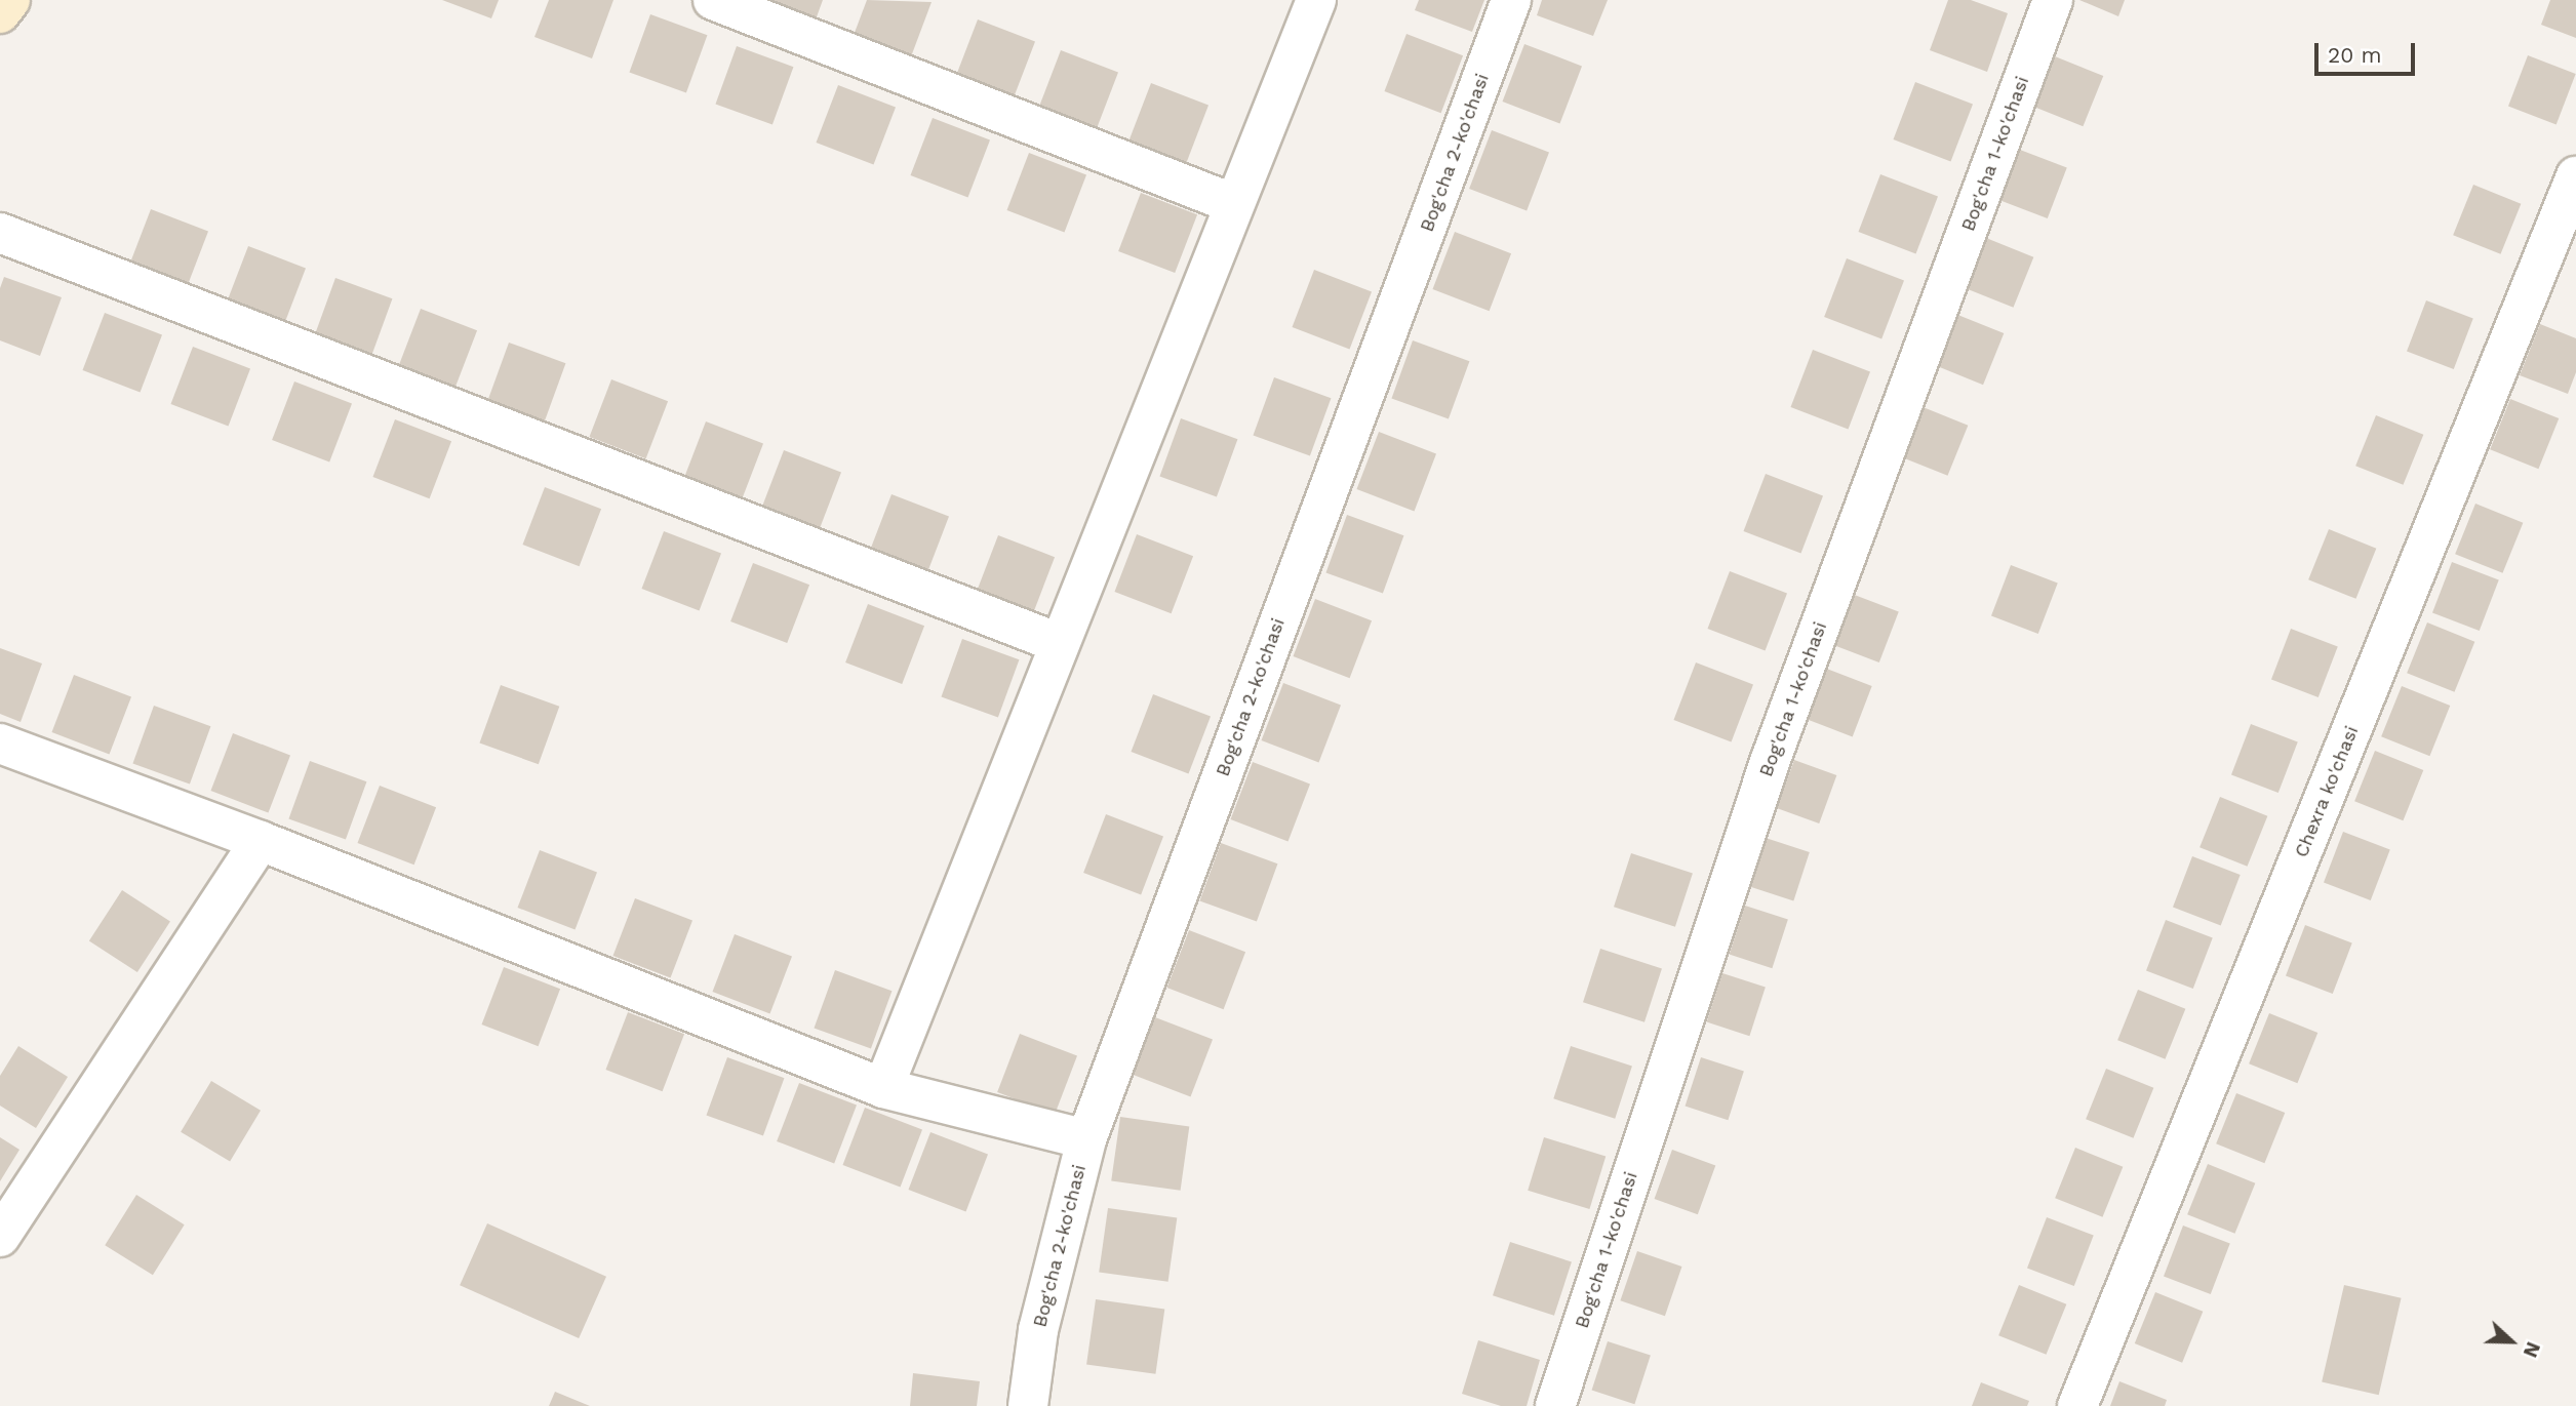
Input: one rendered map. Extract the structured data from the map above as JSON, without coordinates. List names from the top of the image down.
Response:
{
  "streets": {
    "street": ["Bog'cha 2-ko'chasi", "Bog'cha 1-ko'chasi", "Chexra ko'chasi"]
  },
  "scale_bar": "20 m",
  "north": "right"
}
